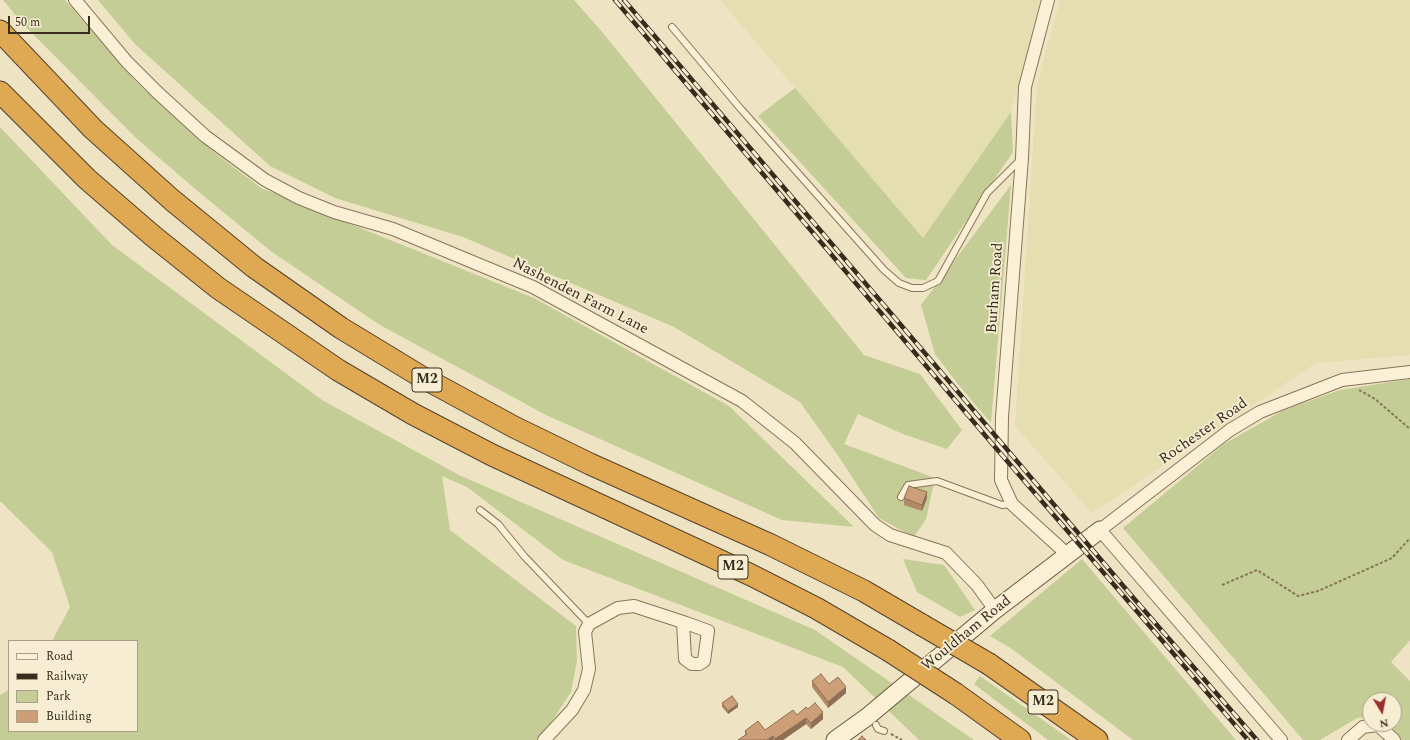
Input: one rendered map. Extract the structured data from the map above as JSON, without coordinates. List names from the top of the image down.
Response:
{
  "streets": {
    "highway": ["M2"],
    "street": [
      "Burham Road",
      "Nashenden Farm Lane",
      "Rochester Road",
      "Wouldham Road"
    ]
  },
  "crossings": [
    ["Burham Road", "Wouldham Road"],
    ["Nashenden Farm Lane", "Wouldham Road"],
    ["Rochester Road", "Wouldham Road"]
  ],
  "legend": [
    "Road",
    "Railway",
    "Park",
    "Building"
  ],
  "scale_bar": "50 m",
  "north": "bottom"
}
